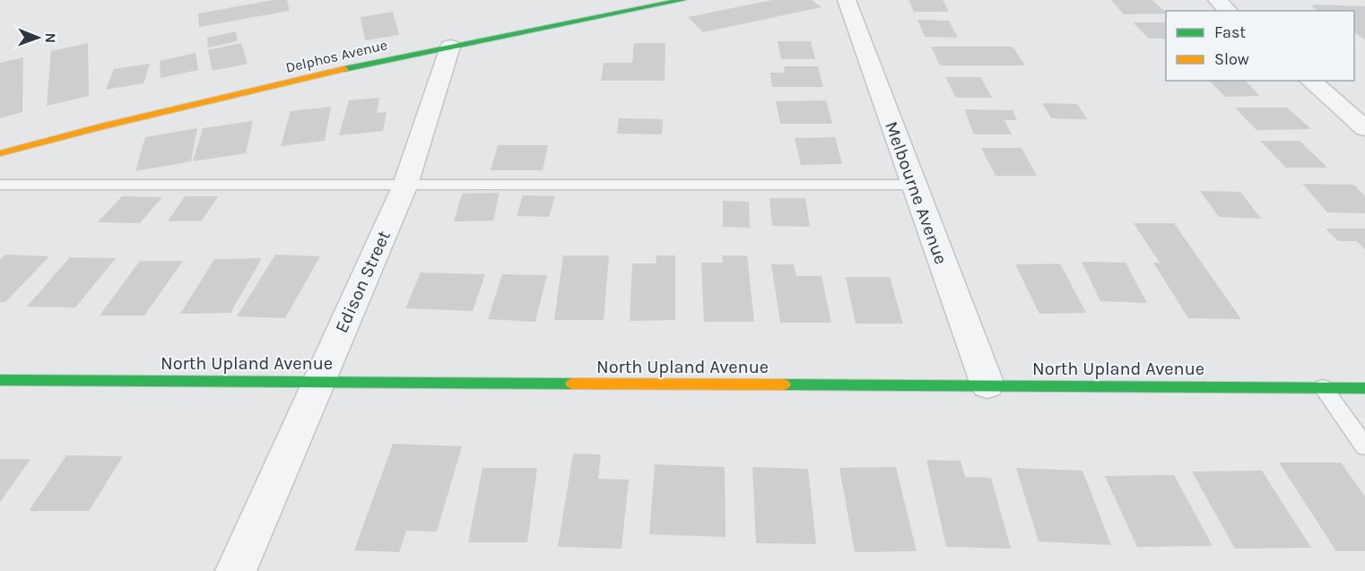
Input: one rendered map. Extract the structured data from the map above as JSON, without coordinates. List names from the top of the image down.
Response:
{
  "streets": {
    "street": [
      "Delphos Avenue",
      "Melbourne Avenue",
      "Edison Street",
      "North Upland Avenue"
    ]
  },
  "crossings": [
    ["Delphos Avenue", "Edison Street"],
    ["Melbourne Avenue", "North Upland Avenue"],
    ["Edison Street", "North Upland Avenue"]
  ],
  "legend": ["Fast", "Slow"],
  "north": "right"
}
